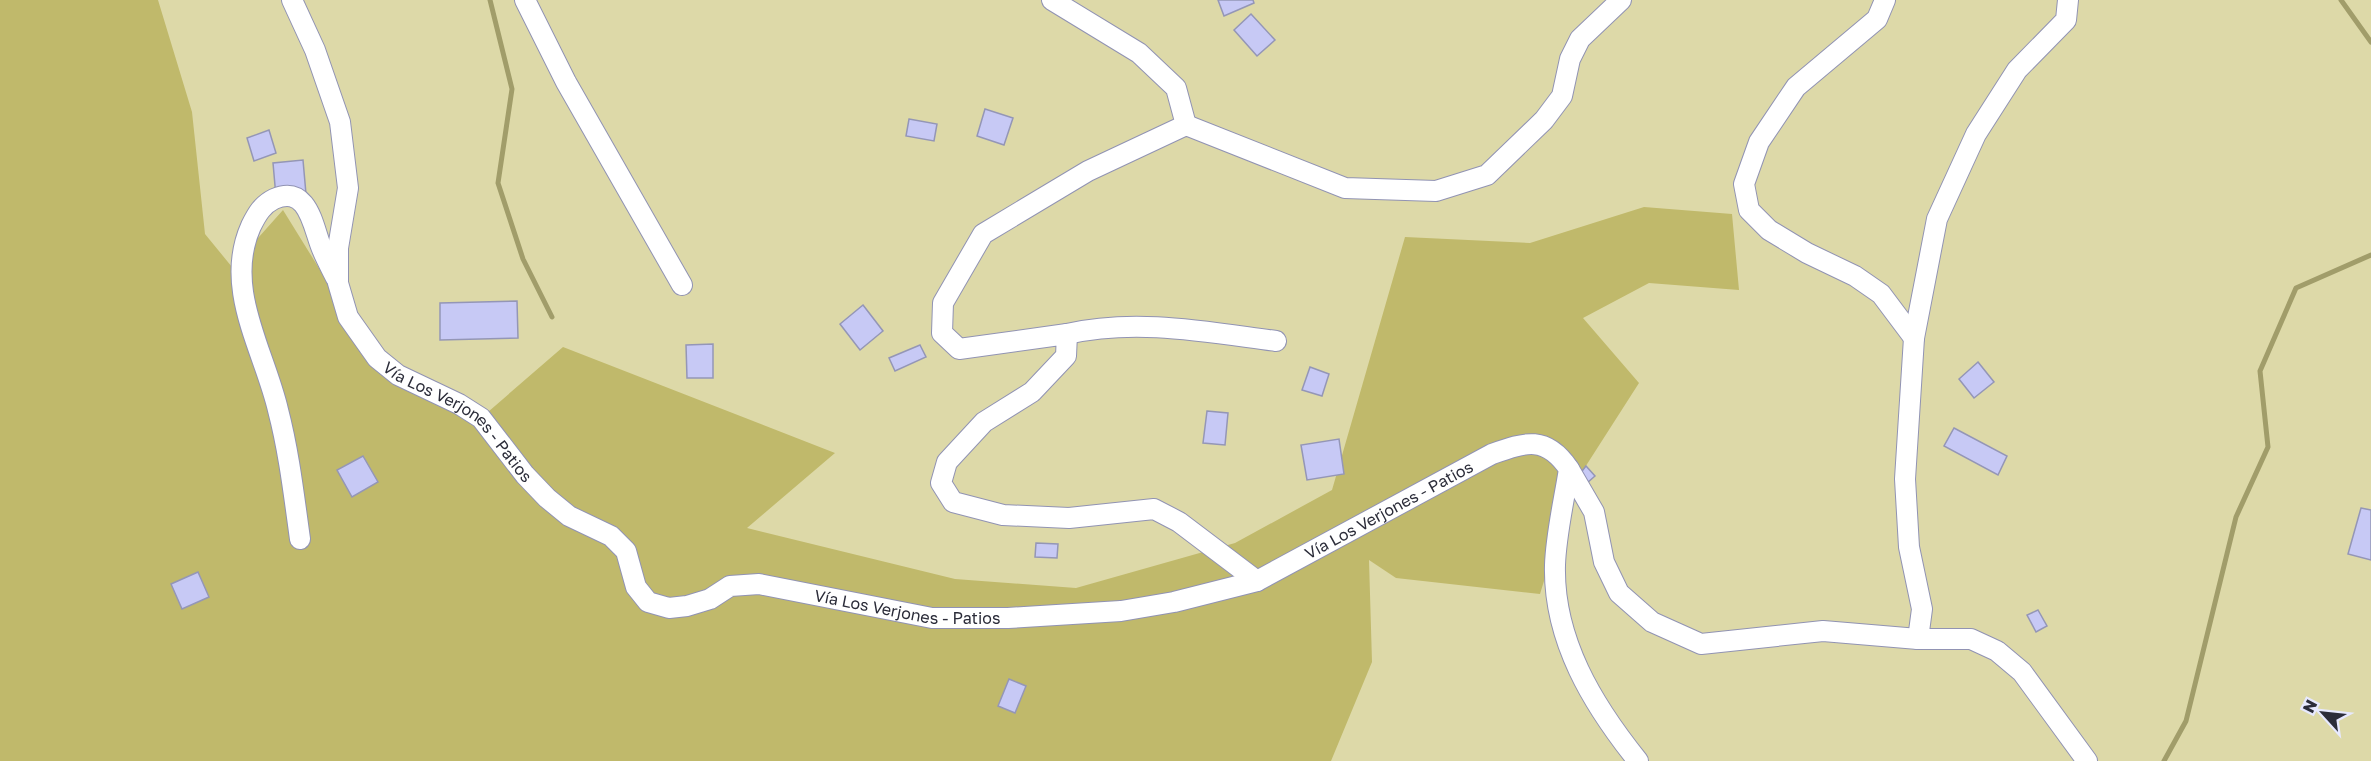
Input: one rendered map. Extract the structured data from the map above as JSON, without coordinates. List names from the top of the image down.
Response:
{
  "streets": {
    "street": ["Vía Los Verjones - Patios"]
  },
  "north": "top left"
}
